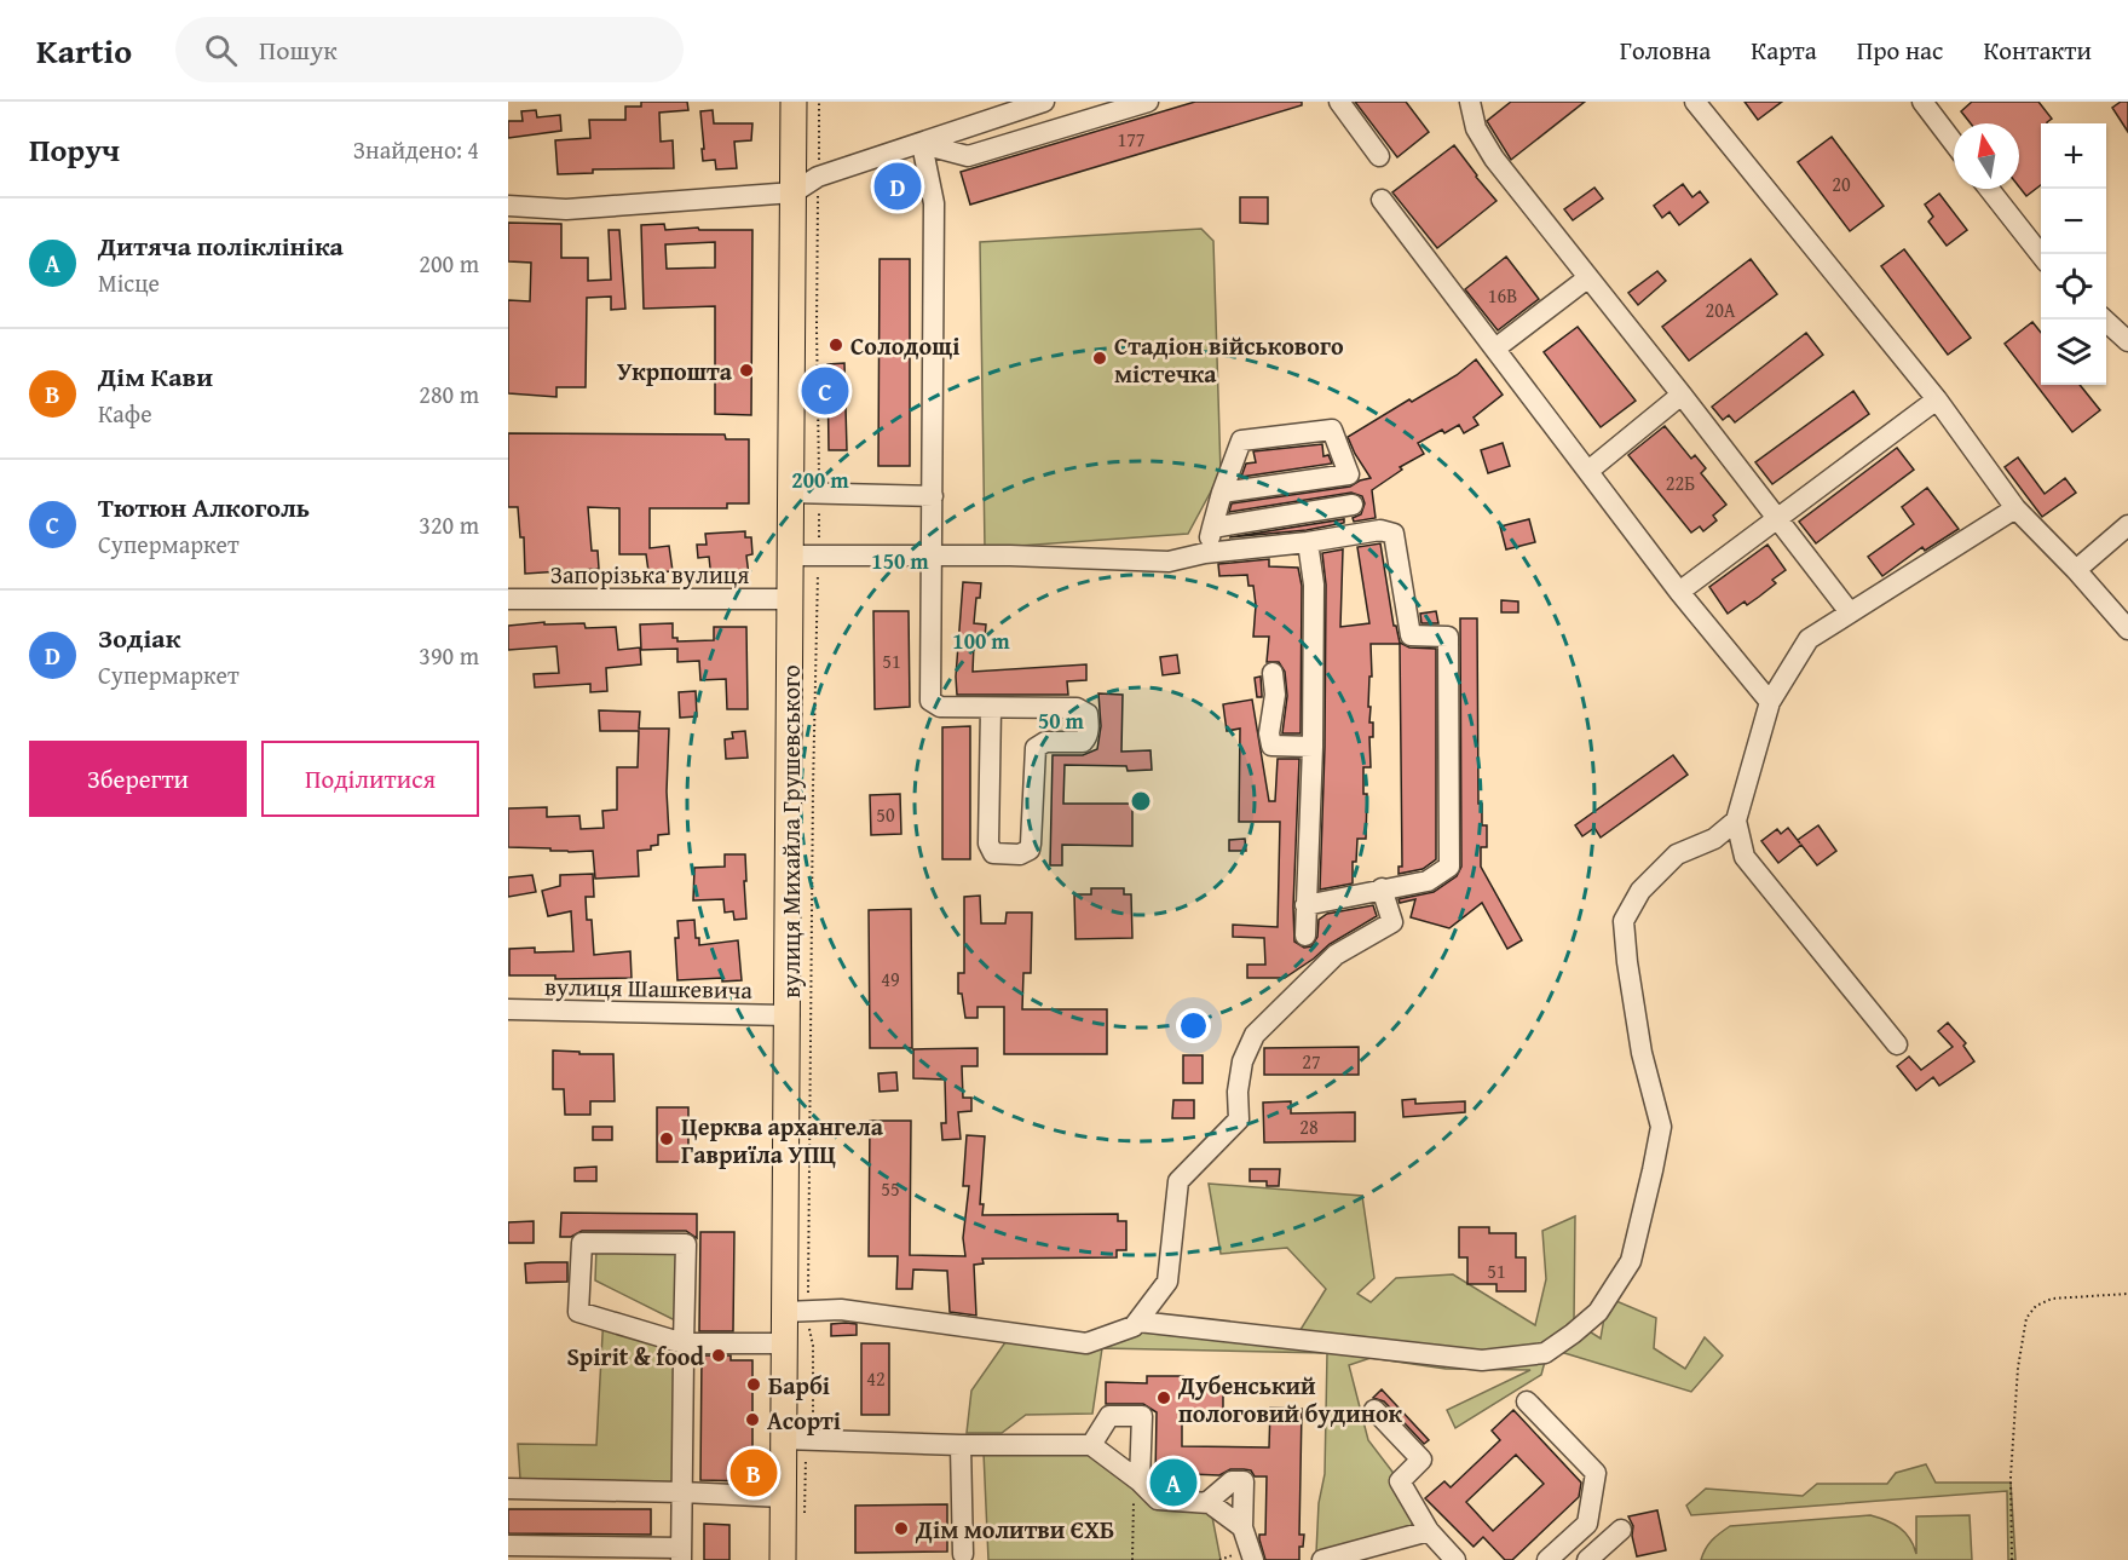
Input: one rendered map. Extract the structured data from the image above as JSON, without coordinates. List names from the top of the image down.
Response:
{
  "streets": {
    "main road": ["вулиця Михайла Грушевського"],
    "street": ["Запорізька вулиця", "вулиця Шашкевича"]
  },
  "crossings": [
    ["Запорізька вулиця", "вулиця Михайла Грушевського"],
    ["вулиця Михайла Грушевського", "вулиця Шашкевича"]
  ],
  "places": [
    "Солодощі",
    "Стадіон військового містечка",
    "Укрпошта",
    "Церква архангела Гавриїла УПЦ",
    "Spirit & food",
    "Барбі",
    "Дубенський пологовий будинок",
    "Асорті",
    "Дім молитви ЄХБ"
  ],
  "house_numbers": [
    "177",
    "20",
    "16В",
    "20А",
    "22Б",
    "51",
    "50",
    "49",
    "27",
    "28",
    "55",
    "51",
    "42"
  ],
  "north": "top",
  "page": {
    "header": "Kartio",
    "search": "Пошук",
    "nav": [
      "Головна",
      "Карта",
      "Про нас",
      "Контакти"
    ],
    "heading": ["Поруч", "Знайдено: 4"],
    "map_buttons": ["+", "−"],
    "pins": [
      "D",
      "C",
      "B",
      "A"
    ],
    "list": [
      {
        "mark": "A",
        "name": "Дитяча поліклініка",
        "note": "Місце",
        "value": "200 m"
      },
      {
        "mark": "B",
        "name": "Дім Кави",
        "note": "Кафе",
        "value": "280 m"
      },
      {
        "mark": "C",
        "name": "Тютюн Алкоголь",
        "note": "Супермаркет",
        "value": "320 m"
      },
      {
        "mark": "D",
        "name": "Зодіак",
        "note": "Супермаркет",
        "value": "390 m"
      }
    ],
    "buttons": ["Зберегти", "Поділитися"]
  },
  "rings": [
    "200 m",
    "150 m",
    "100 m",
    "50 m"
  ]
}
